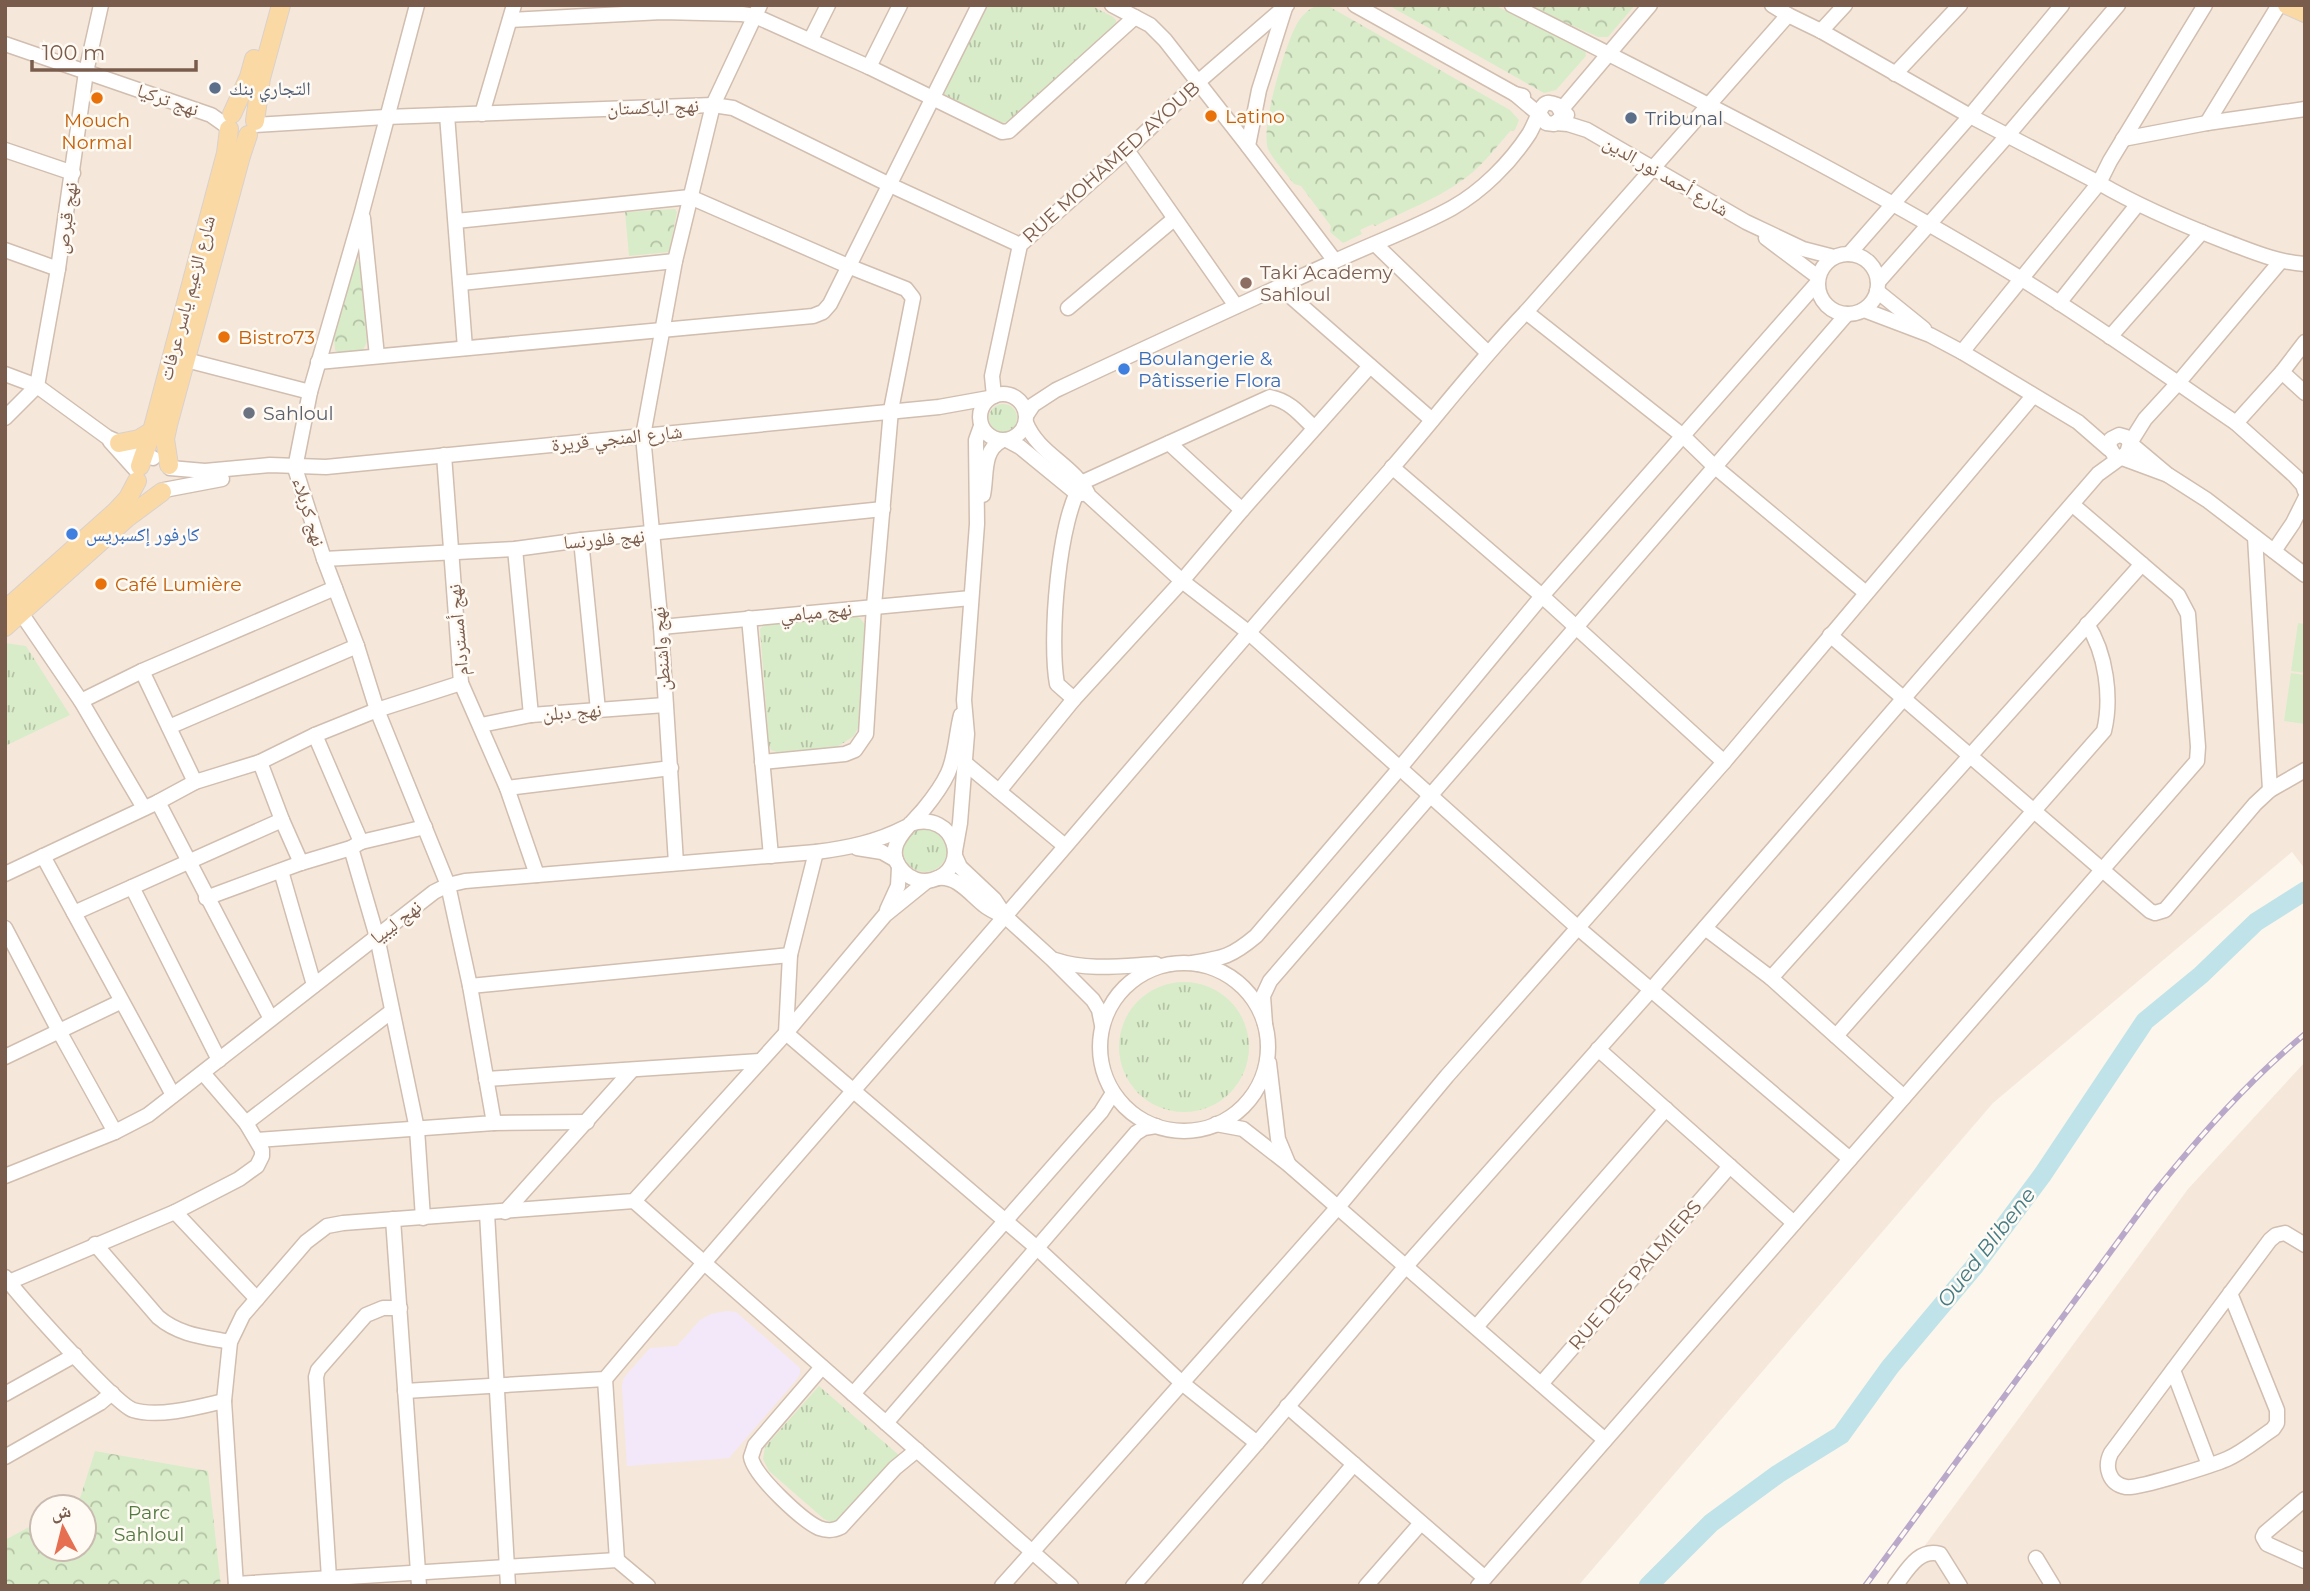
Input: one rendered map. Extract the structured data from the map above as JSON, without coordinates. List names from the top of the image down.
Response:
{
  "streets": {
    "main road": ["شارع الزعيم ياسر عرفات"],
    "street": [
      "نهج تركيا",
      "نهج الباكستان",
      "RUE MOHAMED AYOUB",
      "شارع أحمد نور الدين",
      "نهج قبرص",
      "شارع المنجي قريرة",
      "نهج كربلاء",
      "نهج فلورنسا",
      "نهج ميامي",
      "نهج أمستردام",
      "نهج واشنطن",
      "نهج دبلن",
      "نهج ليبيا",
      "RUE DES PALMIERS"
    ]
  },
  "crossings": [
    ["نهج تركيا", "نهج قبرص"],
    ["نهج تركيا", "شارع الزعيم ياسر عرفات"],
    ["نهج الباكستان", "RUE MOHAMED AYOUB"],
    ["نهج الباكستان", "شارع الزعيم ياسر عرفات"],
    ["نهج الباكستان", "نهج كربلاء"],
    ["نهج الباكستان", "نهج واشنطن"],
    ["RUE MOHAMED AYOUB", "شارع المنجي قريرة"],
    ["نهج قبرص", "شارع المنجي قريرة"],
    ["شارع الزعيم ياسر عرفات", "شارع المنجي قريرة"],
    ["شارع المنجي قريرة", "نهج كربلاء"],
    ["شارع المنجي قريرة", "نهج أمستردام"],
    ["شارع المنجي قريرة", "نهج واشنطن"],
    ["نهج كربلاء", "نهج فلورنسا"],
    ["نهج كربلاء", "نهج ليبيا"],
    ["نهج فلورنسا", "نهج أمستردام"],
    ["نهج فلورنسا", "نهج واشنطن"],
    ["نهج ميامي", "نهج واشنطن"],
    ["نهج أمستردام", "نهج دبلن"],
    ["نهج أمستردام", "نهج ليبيا"],
    ["نهج واشنطن", "نهج دبلن"],
    ["نهج واشنطن", "نهج ليبيا"]
  ],
  "water": ["Oued Blibene"],
  "parks": ["Parc Sahloul"],
  "places": [
    "التجاري بنك",
    "Mouch Normal",
    "Latino",
    "Tribunal",
    "Taki Academy Sahloul",
    "Bistro73",
    "Boulangerie & Pâtisserie Flora",
    "Sahloul",
    "كارفور إكسبريس",
    "Café Lumière"
  ],
  "scale_bar": "100 m",
  "north": "top"
}
